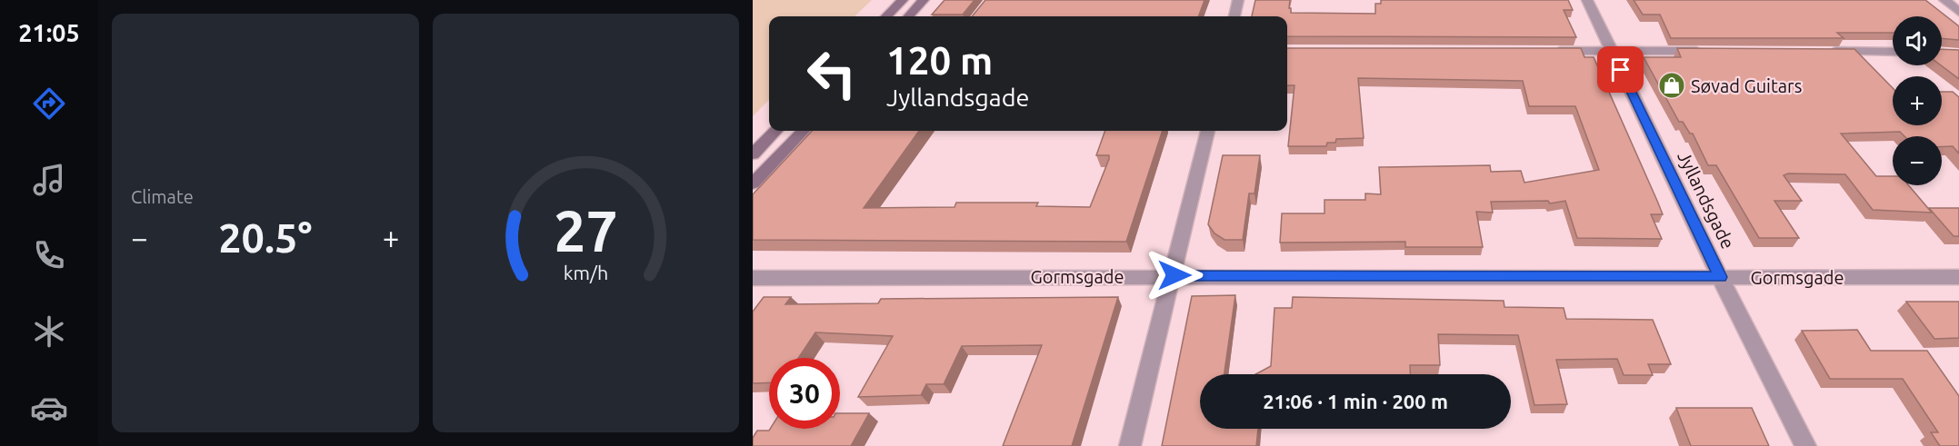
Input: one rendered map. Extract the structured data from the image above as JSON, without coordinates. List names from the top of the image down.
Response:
{
  "streets": {
    "street": ["Jyllandsgade", "Gormsgade"]
  },
  "crossings": [
    ["Jyllandsgade", "Gormsgade"]
  ],
  "places": {
    "shop": ["Søvad Guitars"]
  },
  "page": {
    "tabs": "21:05",
    "tile": "Climate",
    "map_buttons": ["+", "−"],
    "turn": ["120 m", "Jyllandsgade"],
    "heat": ["−", "20.5°", "+"],
    "limit": "30",
    "trip": "21:06 · 1 min · 200 m",
    "gauge": ["27", "km/h"]
  }
}
